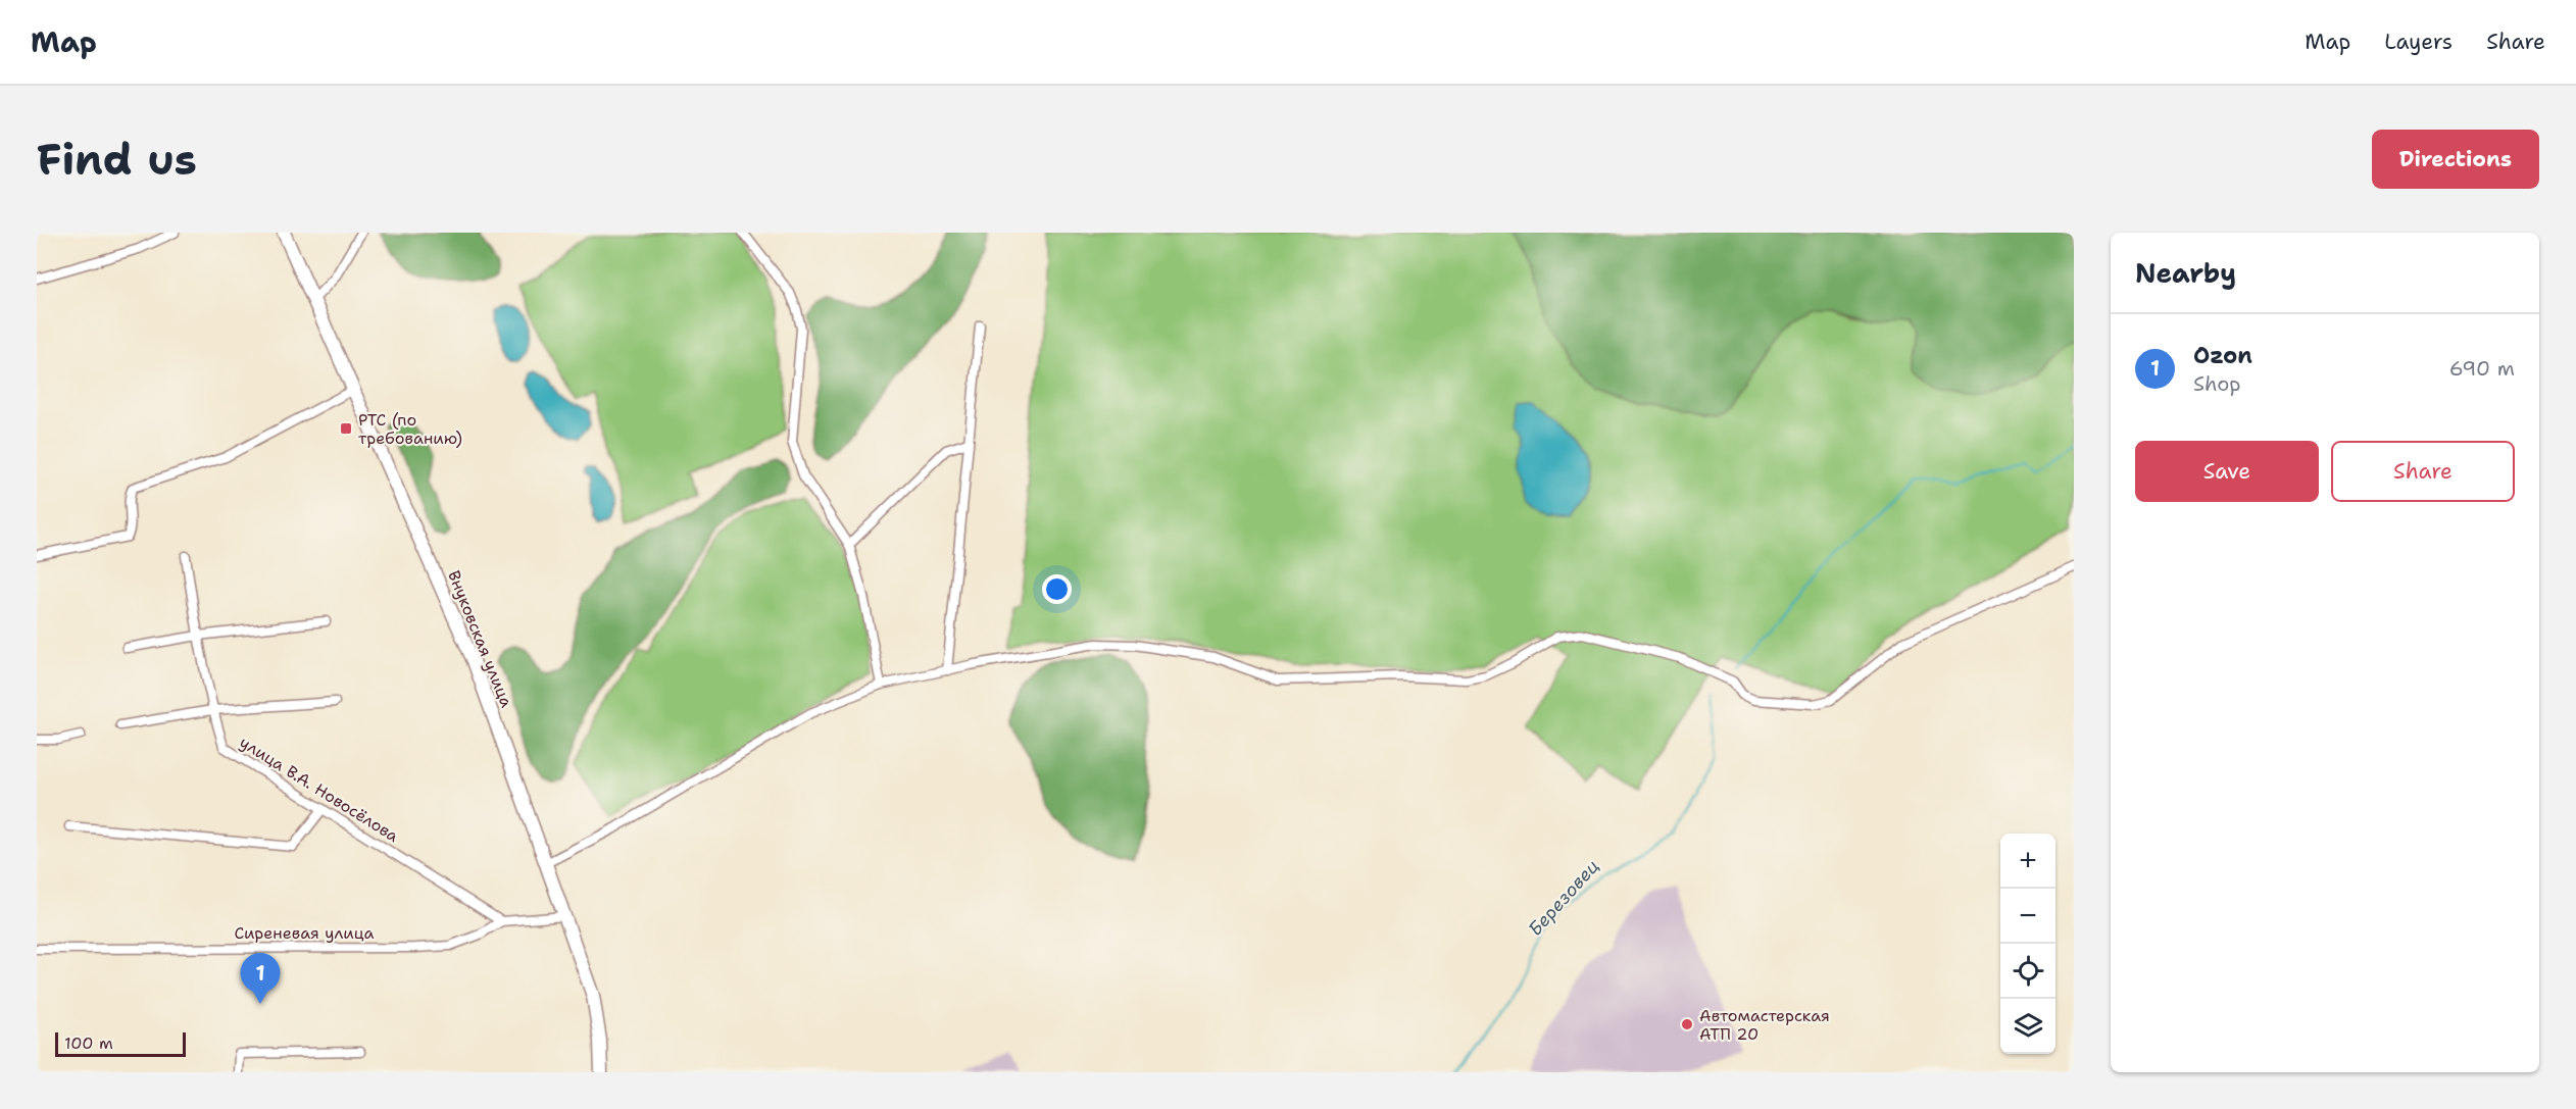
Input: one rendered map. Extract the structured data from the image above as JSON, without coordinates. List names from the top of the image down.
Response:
{
  "streets": {
    "main road": ["Внуковская улица"],
    "street": ["улица В.А. Новосёлова", "Сиреневая улица"]
  },
  "crossings": [
    ["Внуковская улица", "Сиреневая улица"],
    ["улица В.А. Новосёлова", "Сиреневая улица"]
  ],
  "water": ["Березовец"],
  "places": {
    "transit": ["РТС (по требованию)"],
    "other": ["Автомастерская АТП 20"]
  },
  "scale_bar": "100 m",
  "page": {
    "header": "Map",
    "nav": ["Map", "Layers", "Share"],
    "buttons": [
      "Directions",
      ["Save", "Share"]
    ],
    "title": "Find us",
    "heading": "Nearby",
    "list": [
      {
        "mark": "1",
        "name": "Ozon",
        "note": "Shop",
        "value": "690 m"
      }
    ],
    "map_buttons": ["+", "−"],
    "pins": "1",
    "scale": "100 m"
  }
}
